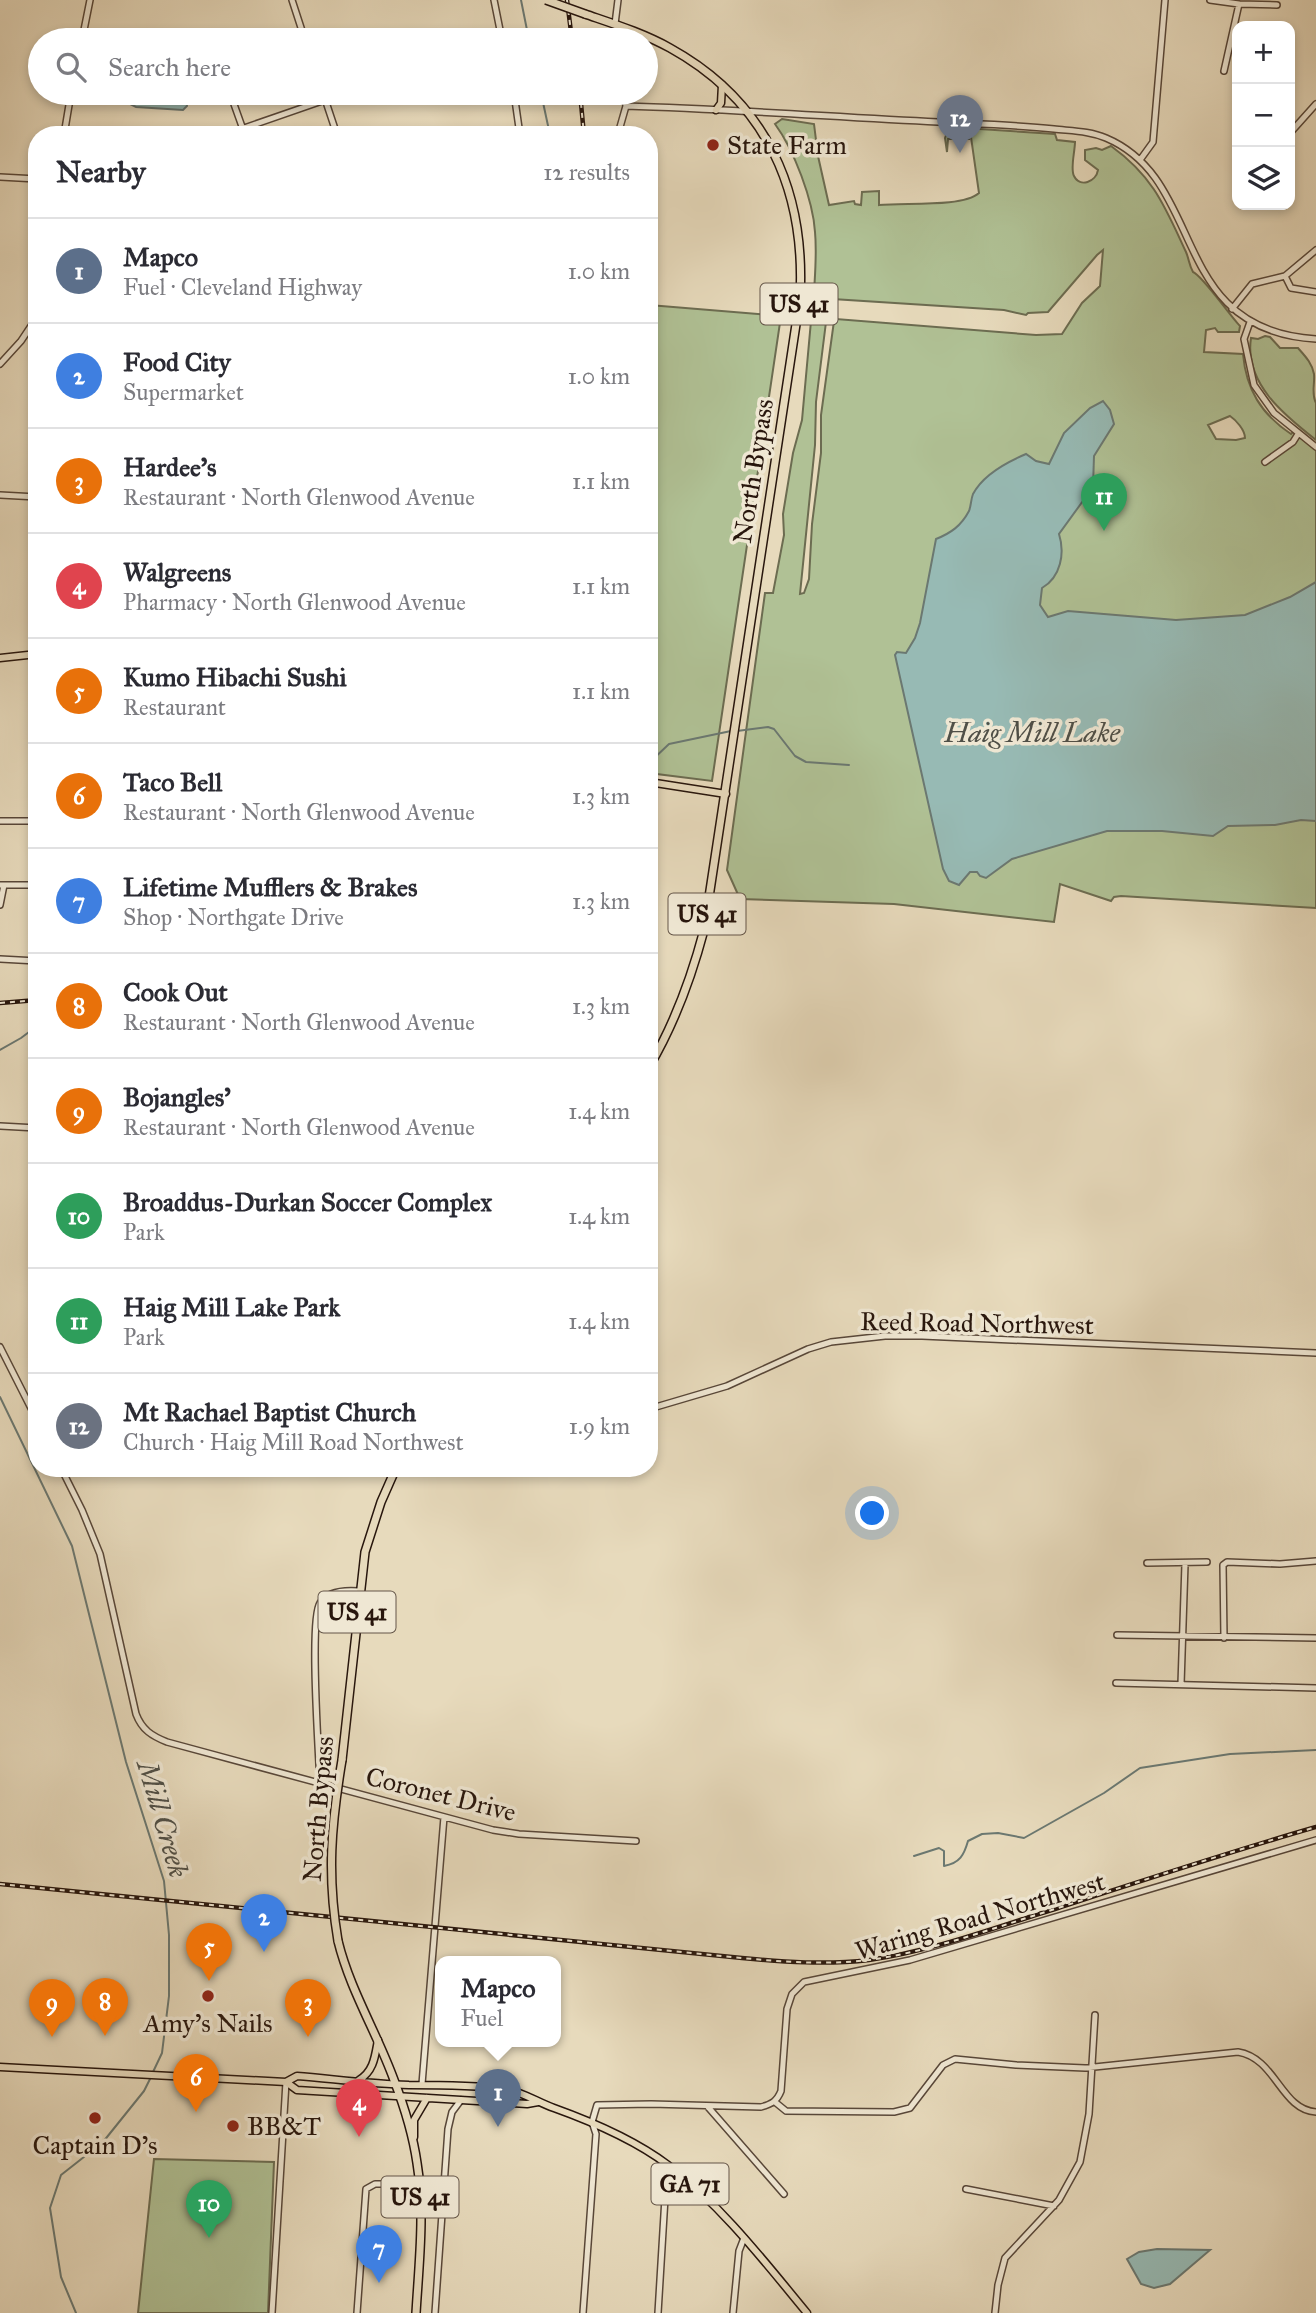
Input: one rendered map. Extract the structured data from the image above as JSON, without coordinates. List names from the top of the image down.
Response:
{
  "streets": {
    "highway": ["US 41", "North Bypass"],
    "main road": ["GA 71"],
    "street": ["Reed Road Northwest", "Coronet Drive", "Waring Road Northwest"]
  },
  "crossings": [
    ["North Bypass", "GA 71"]
  ],
  "water": ["Haig Mill Lake", "Mill Creek"],
  "places": [
    "State Farm",
    "Amy's Nails",
    "Captain D's",
    "BB&T"
  ],
  "page": {
    "map_buttons": ["+", "−"],
    "search": "Search here",
    "pins": [
      "12",
      "11",
      "2",
      "5",
      "8",
      "3",
      "9",
      "6",
      "1",
      "4",
      "10",
      "7"
    ],
    "heading": ["Nearby", "12 results"],
    "list": [
      {
        "mark": "1",
        "name": "Mapco",
        "note": "Fuel · Cleveland Highway",
        "value": "1.0 km"
      },
      {
        "mark": "2",
        "name": "Food City",
        "note": "Supermarket",
        "value": "1.0 km"
      },
      {
        "mark": "3",
        "name": "Hardee's",
        "note": "Restaurant · North Glenwood Avenue",
        "value": "1.1 km"
      },
      {
        "mark": "4",
        "name": "Walgreens",
        "note": "Pharmacy · North Glenwood Avenue",
        "value": "1.1 km"
      },
      {
        "mark": "5",
        "name": "Kumo Hibachi Sushi",
        "note": "Restaurant",
        "value": "1.1 km"
      },
      {
        "mark": "6",
        "name": "Taco Bell",
        "note": "Restaurant · North Glenwood Avenue",
        "value": "1.3 km"
      },
      {
        "mark": "7",
        "name": "Lifetime Mufflers & Brakes",
        "note": "Shop · Northgate Drive",
        "value": "1.3 km"
      },
      {
        "mark": "8",
        "name": "Cook Out",
        "note": "Restaurant · North Glenwood Avenue",
        "value": "1.3 km"
      },
      {
        "mark": "9",
        "name": "Bojangles'",
        "note": "Restaurant · North Glenwood Avenue",
        "value": "1.4 km"
      },
      {
        "mark": "10",
        "name": "Broaddus-Durkan Soccer Complex",
        "note": "Park",
        "value": "1.4 km"
      },
      {
        "mark": "11",
        "name": "Haig Mill Lake Park",
        "note": "Park",
        "value": "1.4 km"
      },
      {
        "mark": "12",
        "name": "Mt Rachael Baptist Church",
        "note": "Church · Haig Mill Road Northwest",
        "value": "1.9 km"
      }
    ],
    "popup": ["Mapco", "Fuel"]
  }
}
